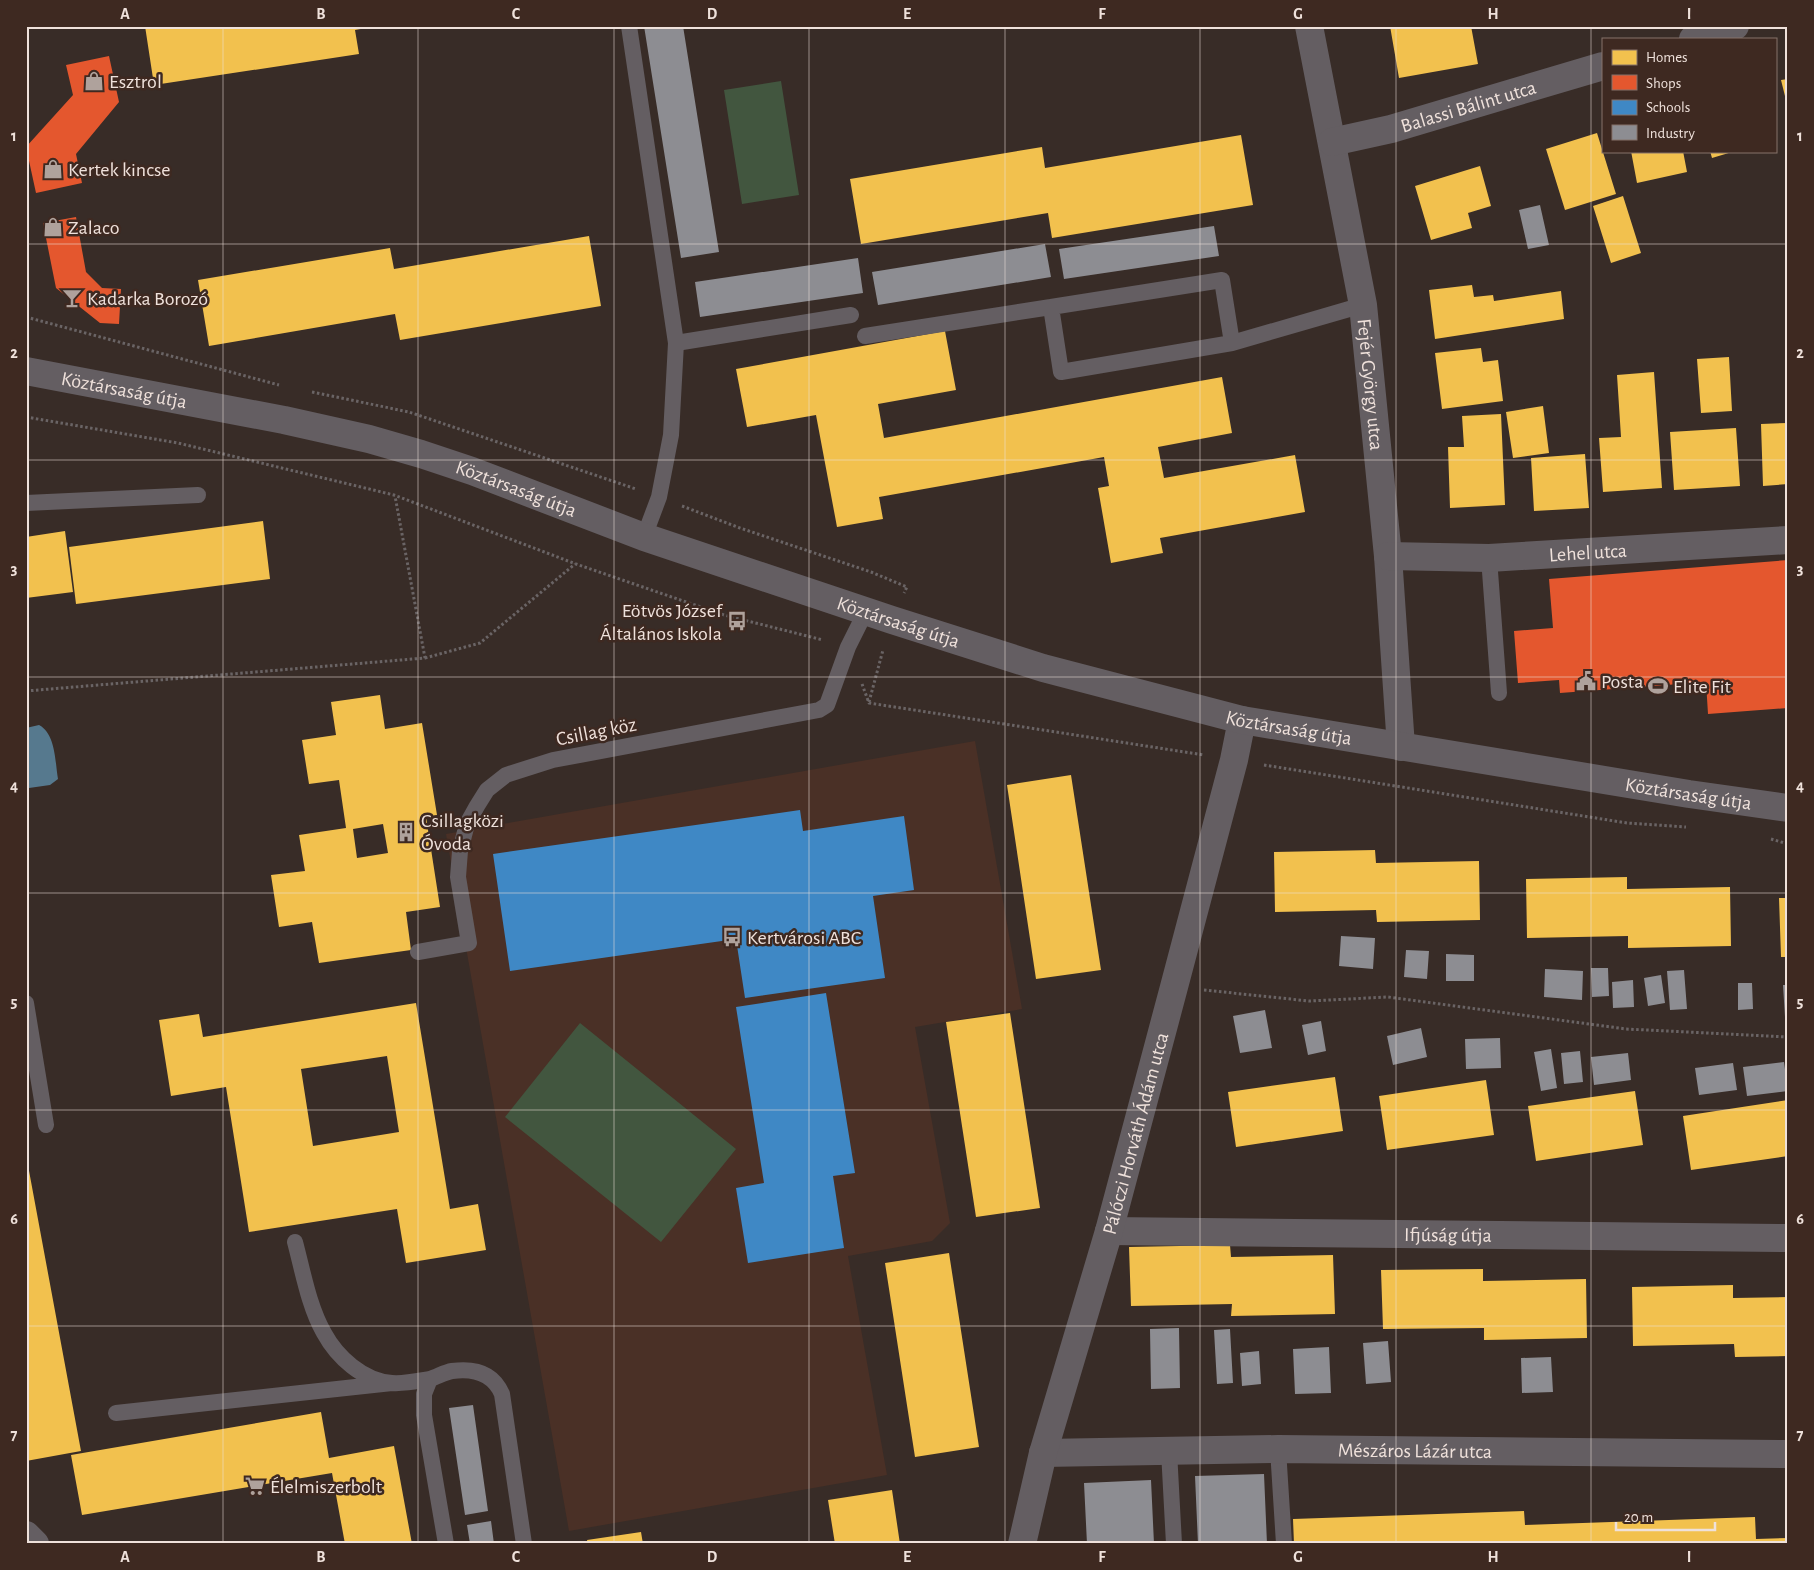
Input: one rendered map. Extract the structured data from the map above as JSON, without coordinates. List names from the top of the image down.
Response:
{
  "streets": {
    "street": [
      "Balassi Bálint utca",
      "Fejér György utca",
      "Köztársaság útja",
      "Lehel utca",
      "Pálóczi Horváth Ádám utca",
      "Ifjúság útja",
      "Mészáros Lázár utca"
    ],
    "lane": ["Csillag köz"]
  },
  "crossings": [
    ["Balassi Bálint utca", "Fejér György utca"],
    ["Fejér György utca", "Köztársaság útja"],
    ["Fejér György utca", "Lehel utca"],
    ["Köztársaság útja", "Csillag köz"],
    ["Köztársaság útja", "Pálóczi Horváth Ádám utca"],
    ["Pálóczi Horváth Ádám utca", "Ifjúság útja"],
    ["Pálóczi Horváth Ádám utca", "Mészáros Lázár utca"]
  ],
  "places": {
    "shop": ["Esztrol", "Kertek kincse", "Zalaco"],
    "bar": ["Kadarka Borozó"],
    "bus stop": ["Eötvös József Általános Iskola", "Kertvárosi ABC"],
    "public building": ["Posta"],
    "sports": ["Elite Fit"],
    "building": ["Csillagközi Óvoda"],
    "supermarket": ["Élelmiszerbolt"]
  },
  "legend": [
    "Homes",
    "Shops",
    "Schools",
    "Industry"
  ],
  "scale_bar": "20 m",
  "grid": {
    "columns": [
      "A",
      "B",
      "C",
      "D",
      "E",
      "F",
      "G",
      "H",
      "I"
    ],
    "rows": [
      "1",
      "2",
      "3",
      "4",
      "5",
      "6",
      "7"
    ]
  }
}
